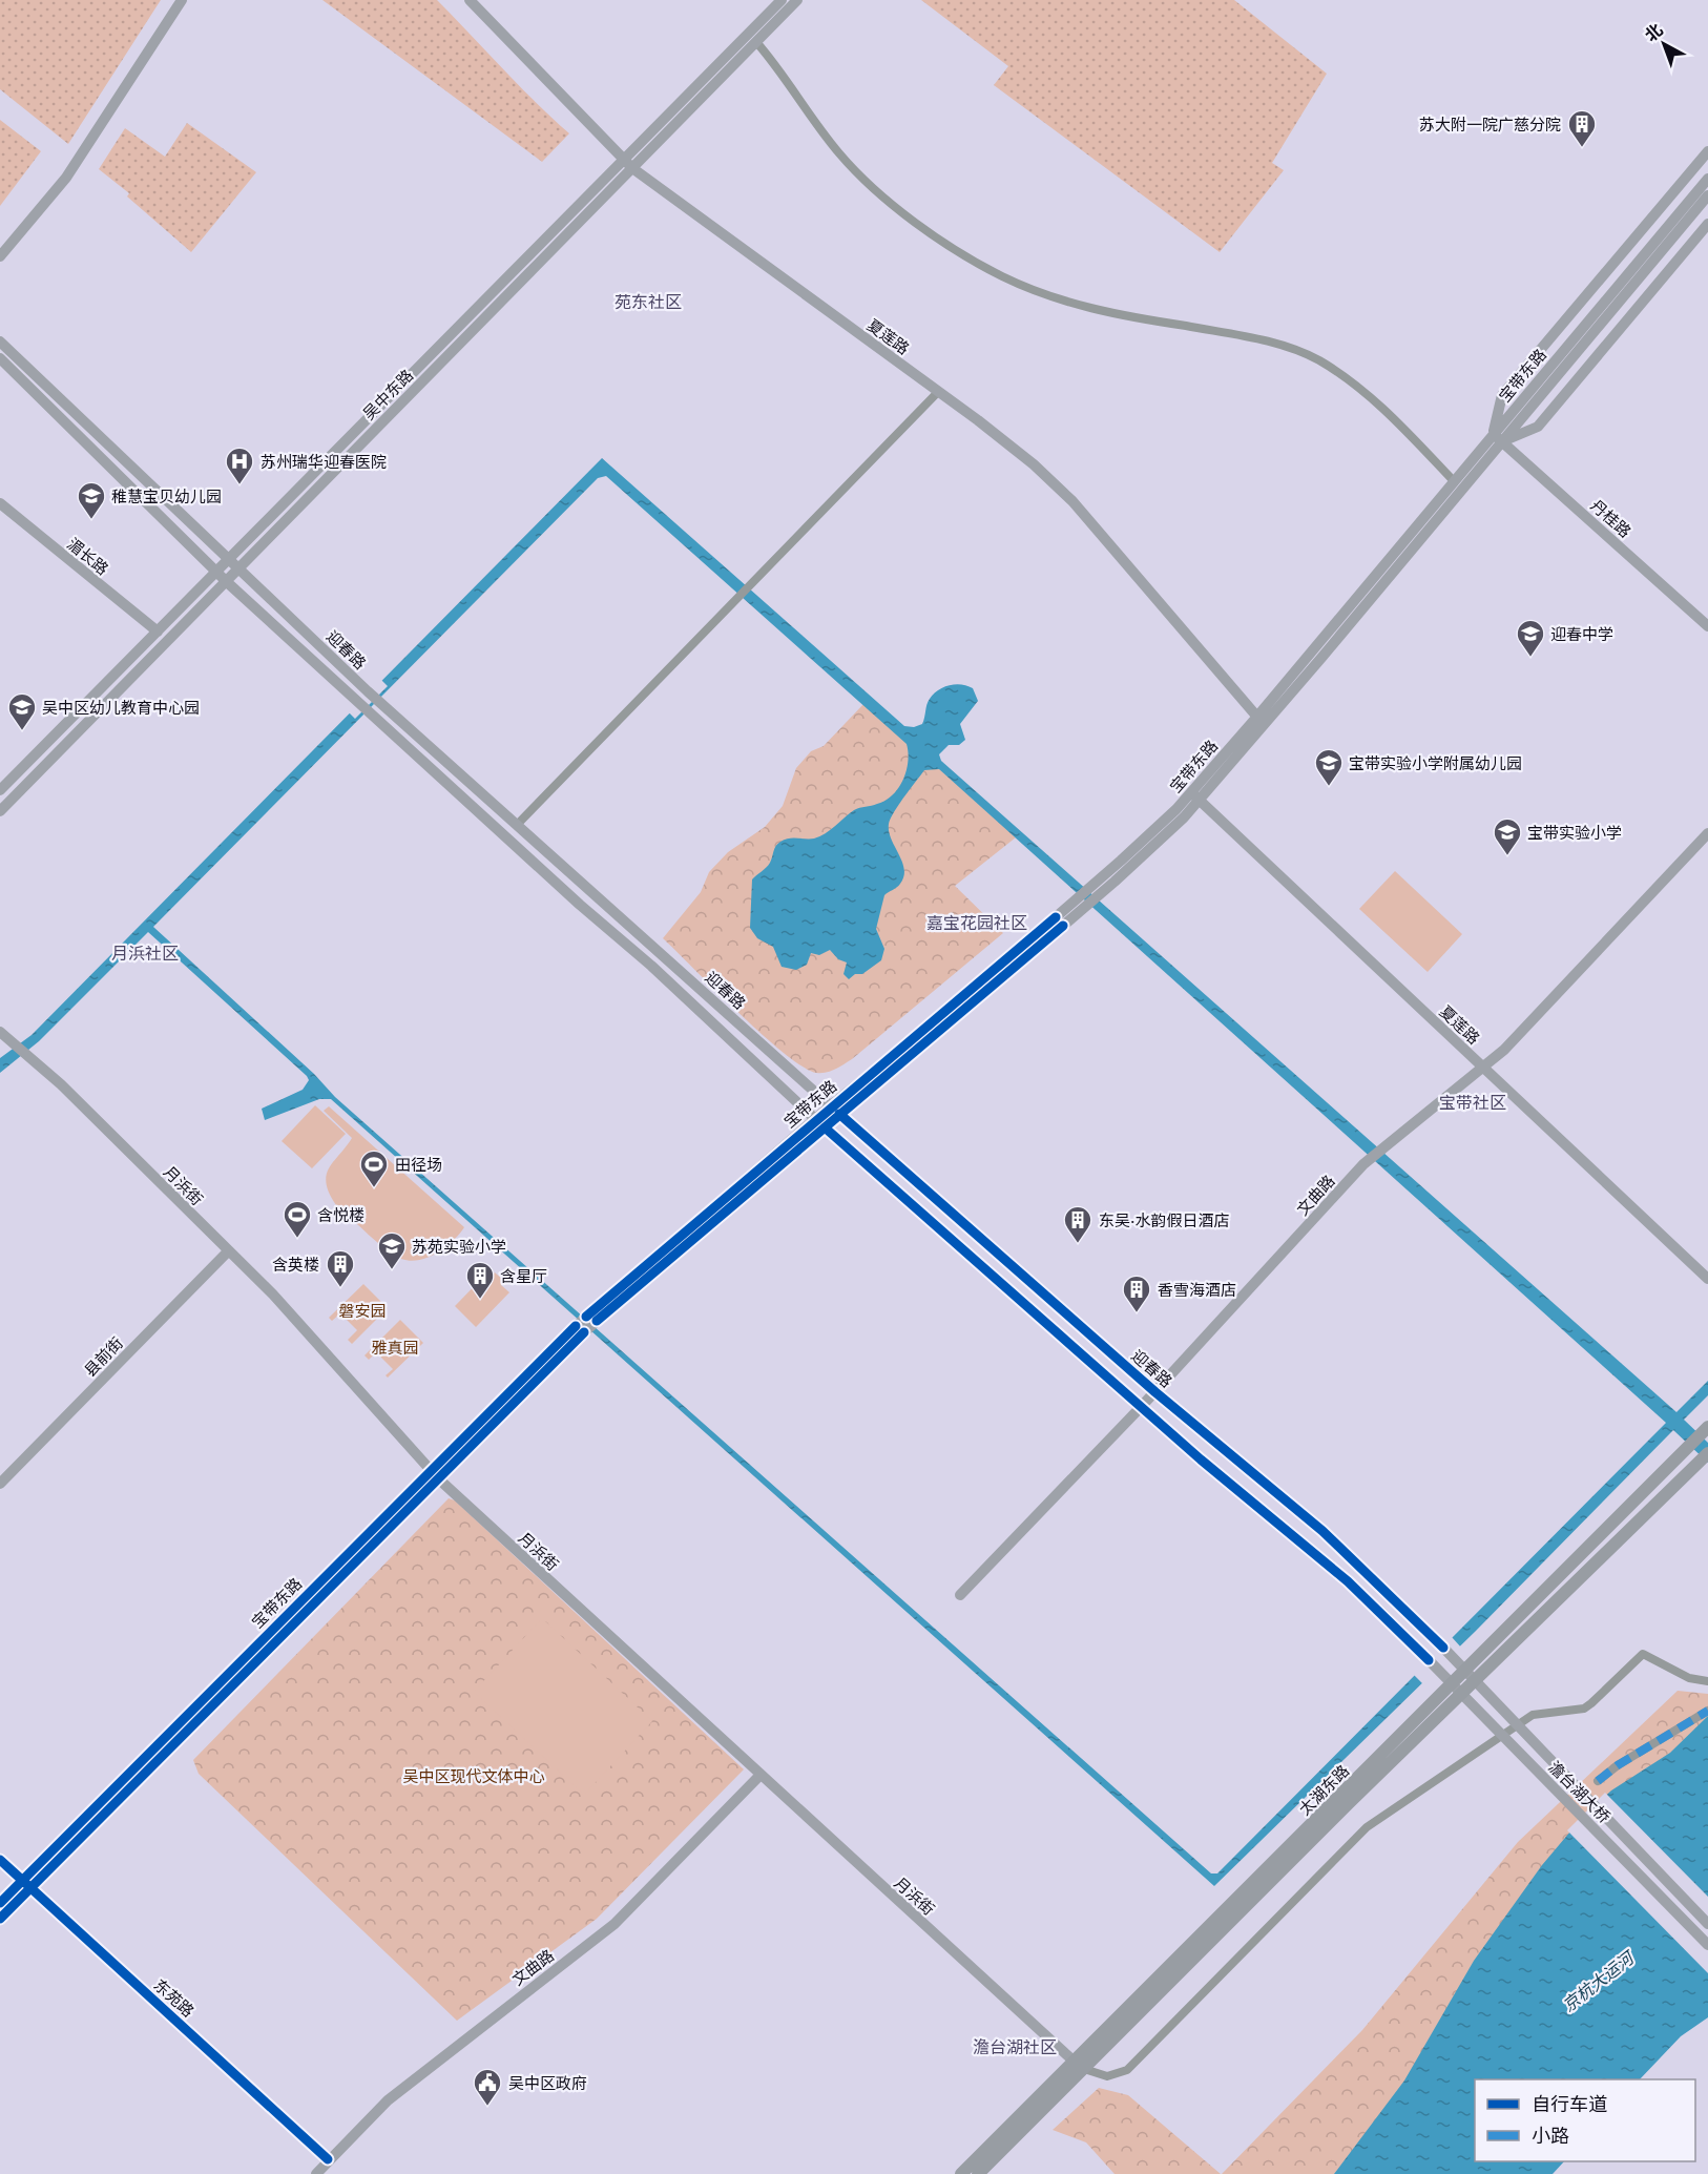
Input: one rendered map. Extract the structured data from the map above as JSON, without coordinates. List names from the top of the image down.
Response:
{
  "streets": {
    "main road": [
      "夏莲路",
      "宝带东路",
      "吴中东路",
      "丹桂路",
      "湄长路",
      "迎春路",
      "月浜街",
      "文曲路",
      "县前街",
      "太湖东路",
      "澹台湖大桥",
      "东苑路"
    ]
  },
  "crossings": [
    ["夏莲路", "宝带东路"],
    ["夏莲路", "吴中东路"],
    ["夏莲路", "文曲路"],
    ["宝带东路", "丹桂路"],
    ["宝带东路", "迎春路"],
    ["宝带东路", "月浜街"],
    ["宝带东路", "东苑路"],
    ["吴中东路", "湄长路"],
    ["吴中东路", "迎春路"],
    ["迎春路", "文曲路"],
    ["迎春路", "澹台湖大桥"],
    ["月浜街", "文曲路"],
    ["月浜街", "县前街"],
    ["月浜街", "太湖东路"],
    ["文曲路", "东苑路"]
  ],
  "districts": [
    "苑东社区",
    "嘉宝花园社区",
    "月浜社区",
    "宝带社区",
    "澹台湖社区"
  ],
  "water": ["京杭大运河"],
  "parks": ["磐安园", "雅真园", "吴中区现代文体中心"],
  "places": {
    "building": [
      "苏大附一院广慈分院",
      "东吴·水韵假日酒店",
      "含英楼",
      "含星厅",
      "香雪海酒店"
    ],
    "hospital": ["苏州瑞华迎春医院"],
    "school or university": [
      "稚慧宝贝幼儿园",
      "迎春中学",
      "吴中区幼儿教育中心园",
      "宝带实验小学附属幼儿园",
      "宝带实验小学",
      "苏苑实验小学"
    ],
    "sports": ["田径场", "含悦楼"],
    "public building": ["吴中区政府"]
  },
  "legend": ["自行车道", "小路"],
  "north": "top left"
}
